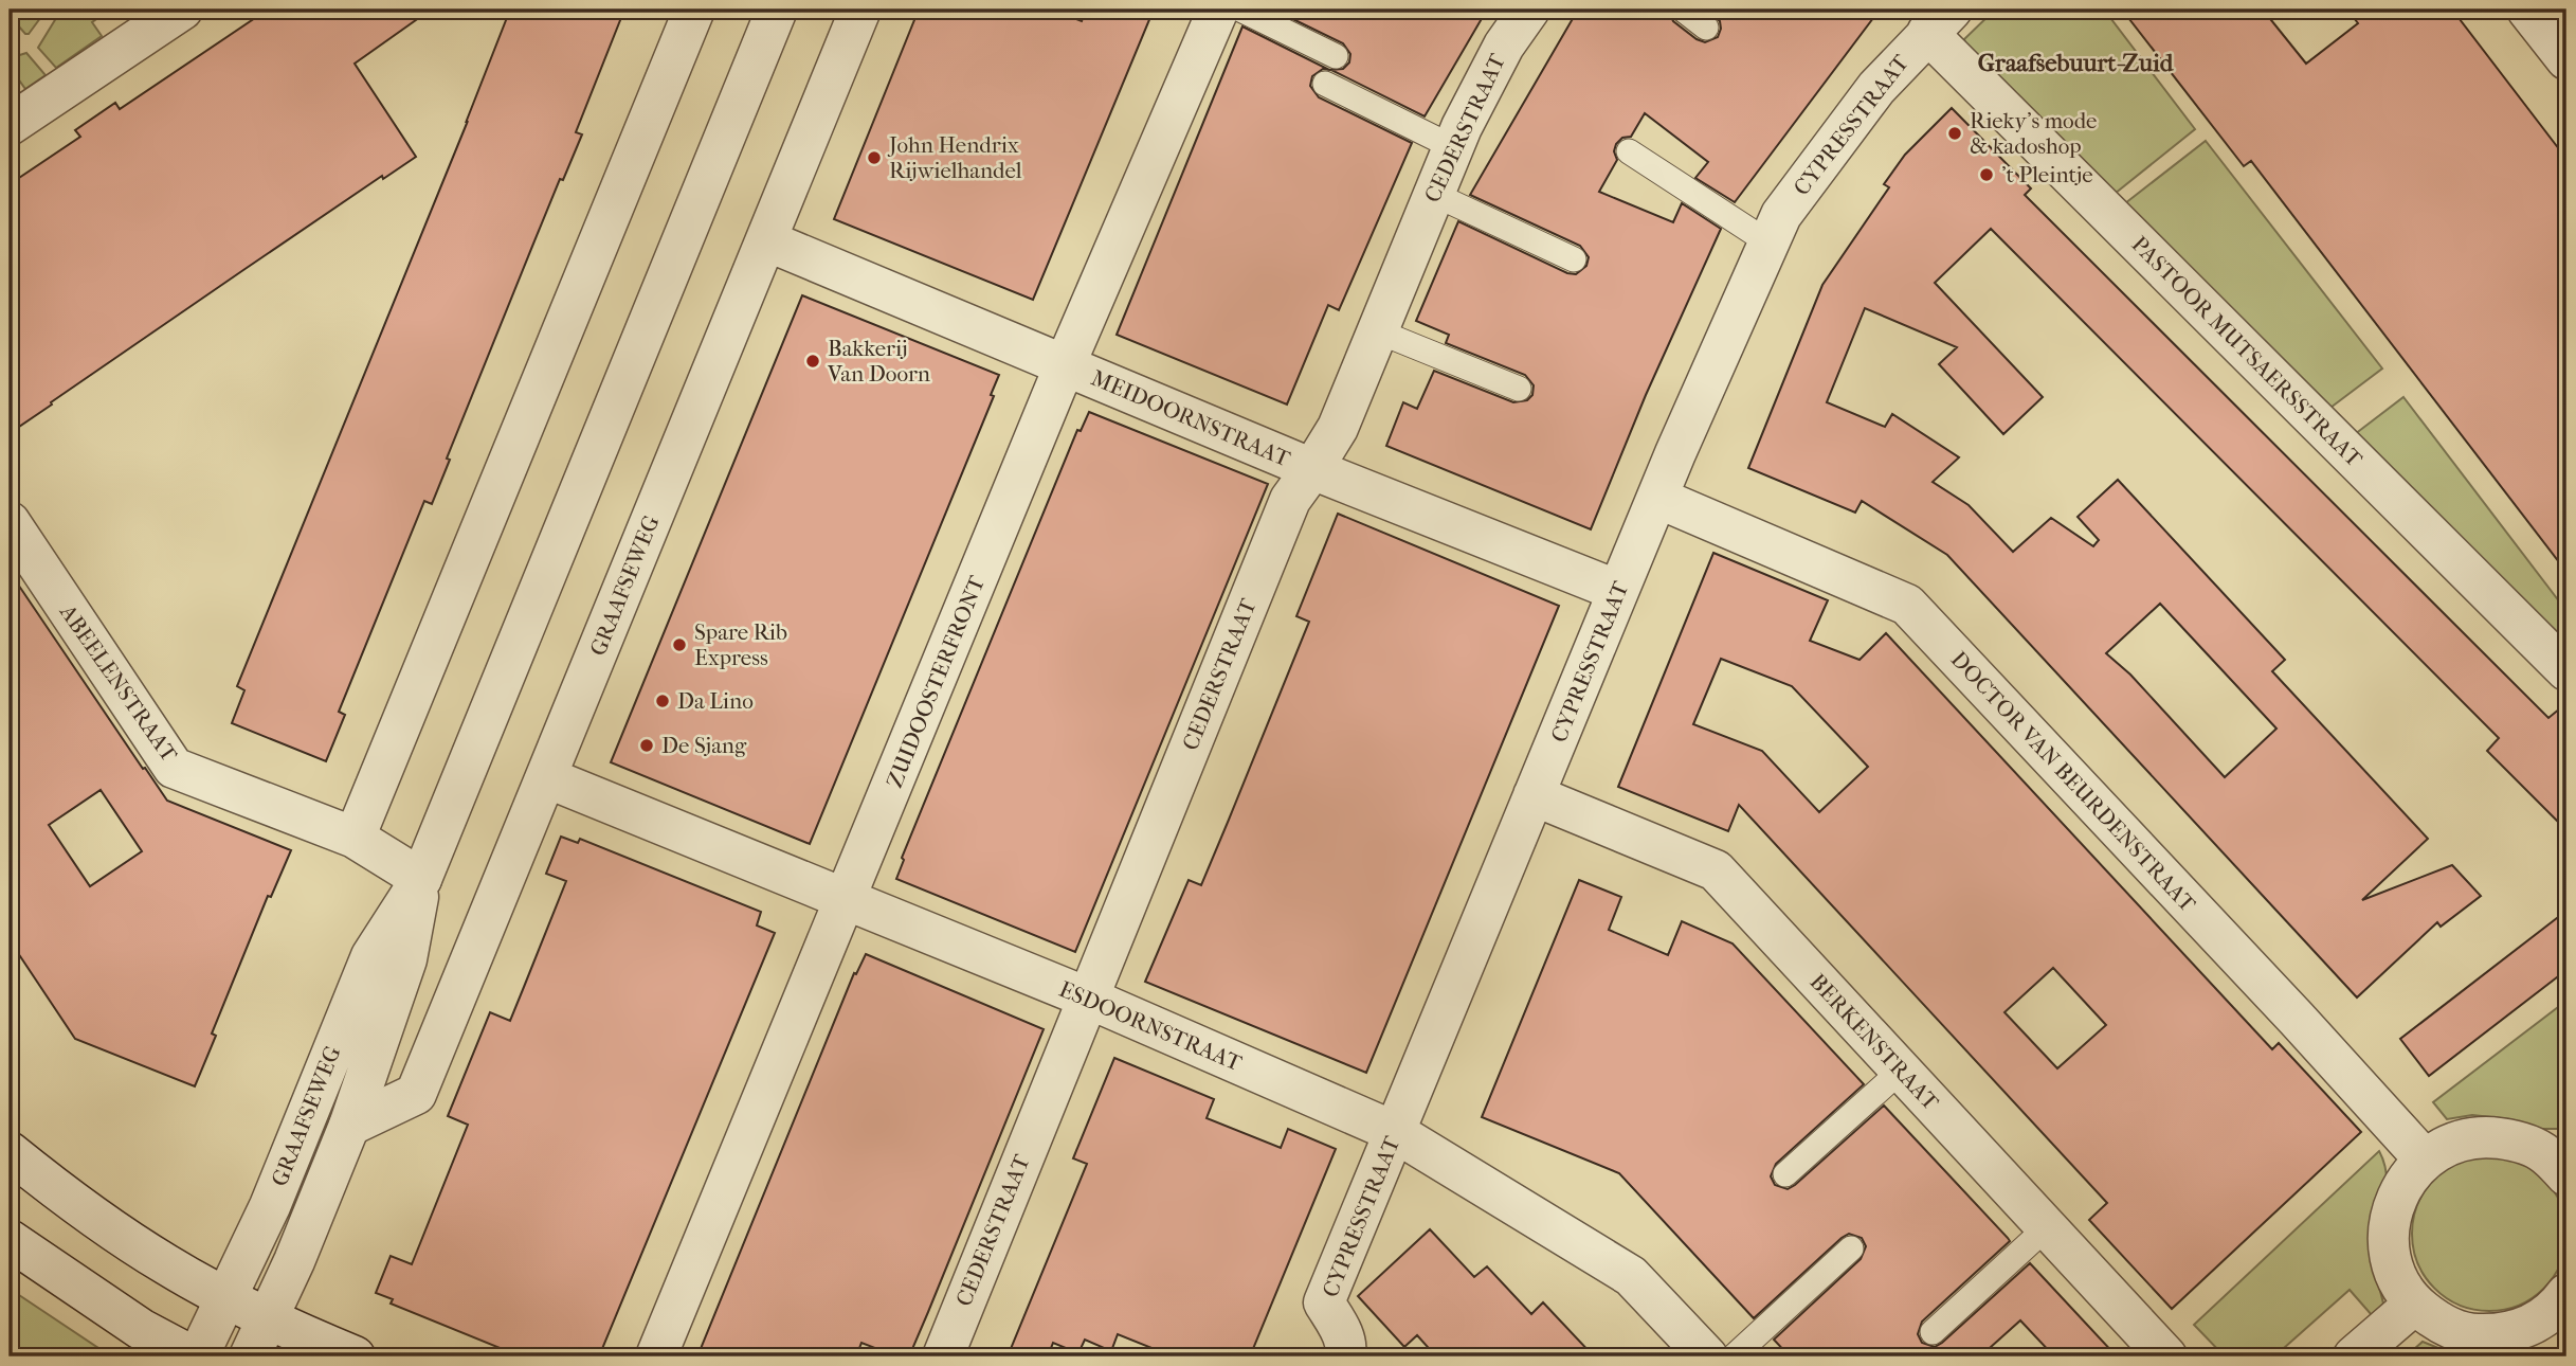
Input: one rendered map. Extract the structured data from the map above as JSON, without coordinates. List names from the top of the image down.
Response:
{
  "streets": {
    "street": [
      "CYPRESSTRAAT",
      "CEDERSTRAAT",
      "PASTOOR MUTSAERSSTRAAT",
      "MEIDOORNSTRAAT",
      "GRAAFSEWEG",
      "ZUIDOOSTERFRONT",
      "ABEELENSTRAAT",
      "DOCTOR VAN BEURDENSTRAAT",
      "ESDOORNSTRAAT",
      "BERKENSTRAAT"
    ]
  },
  "crossings": [
    ["CYPRESSTRAAT", "PASTOOR MUTSAERSSTRAAT"],
    ["CYPRESSTRAAT", "MEIDOORNSTRAAT"],
    ["CYPRESSTRAAT", "DOCTOR VAN BEURDENSTRAAT"],
    ["CYPRESSTRAAT", "ESDOORNSTRAAT"],
    ["CYPRESSTRAAT", "BERKENSTRAAT"],
    ["CEDERSTRAAT", "MEIDOORNSTRAAT"],
    ["CEDERSTRAAT", "ESDOORNSTRAAT"],
    ["MEIDOORNSTRAAT", "GRAAFSEWEG"],
    ["MEIDOORNSTRAAT", "ZUIDOOSTERFRONT"],
    ["GRAAFSEWEG", "ABEELENSTRAAT"],
    ["GRAAFSEWEG", "ESDOORNSTRAAT"],
    ["ZUIDOOSTERFRONT", "ESDOORNSTRAAT"]
  ],
  "districts": ["Graafsebuurt-Zuid"],
  "places": [
    "Rieky's mode & kadoshop",
    "John Hendrix Rijwielhandel",
    "'t Pleintje",
    "Bakkerij Van Doorn",
    "Spare Rib Express",
    "Da Lino",
    "De Sjang"
  ]
}
